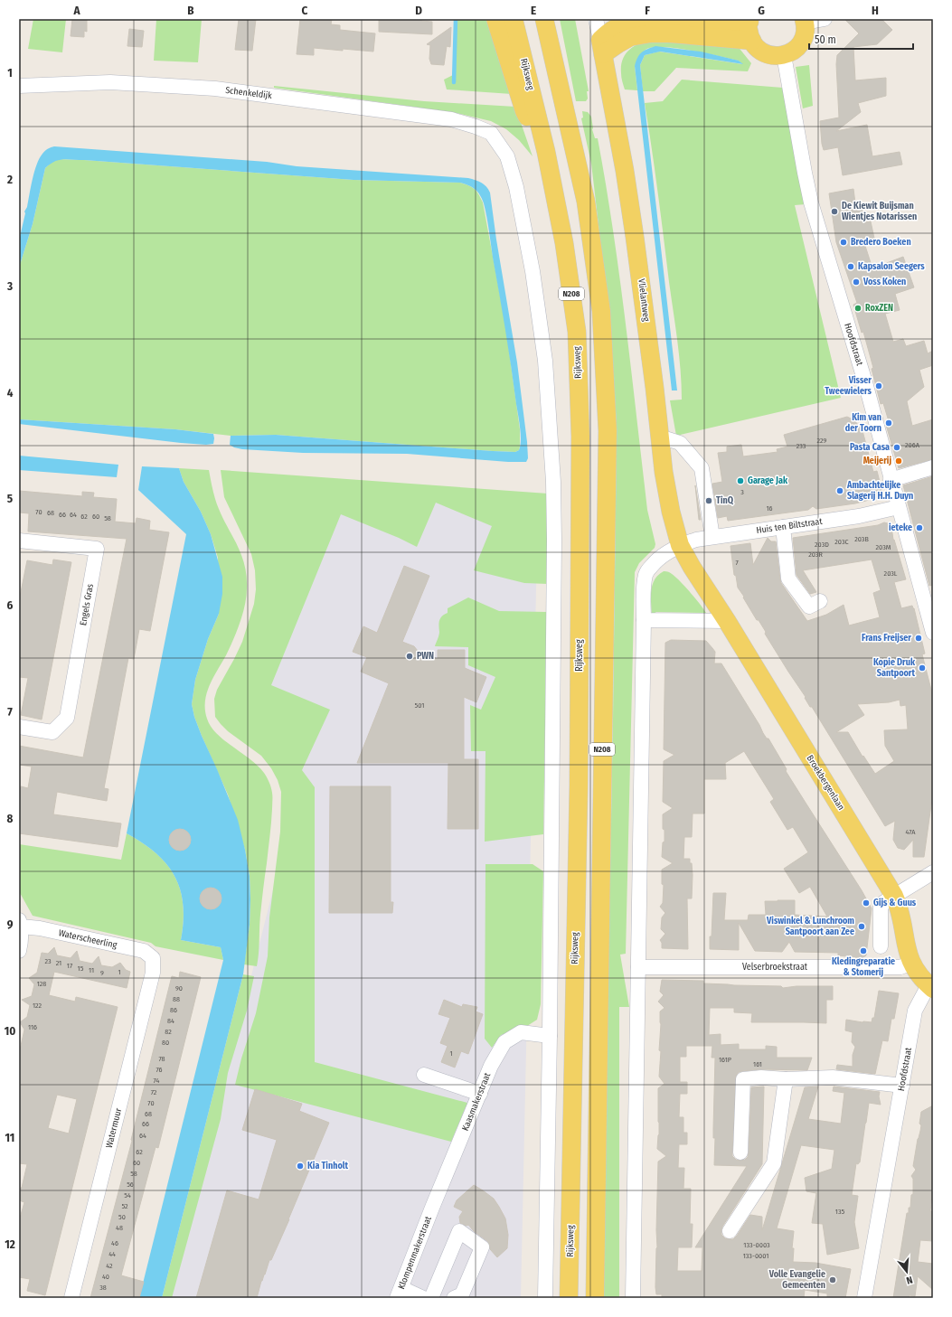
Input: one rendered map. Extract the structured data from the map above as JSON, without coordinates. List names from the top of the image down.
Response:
{
  "streets": {
    "main road": [
      "Rijksweg",
      "N208",
      "Vlielantweg",
      "Hoofdstraat",
      "Broekbergenlaan"
    ],
    "street": [
      "Schenkeldijk",
      "Huis ten Biltstraat",
      "Engels Gras",
      "Waterscheerling",
      "Velserbroekstraat",
      "Kaasmakerstraat",
      "Watermuur",
      "Klompenmakerstraat"
    ]
  },
  "crossings": [
    ["Rijksweg", "N208"],
    ["Schenkeldijk", "Kaasmakerstraat"],
    ["Vlielantweg", "Huis ten Biltstraat"],
    ["Vlielantweg", "Broekbergenlaan"],
    ["Hoofdstraat", "Huis ten Biltstraat"],
    ["Hoofdstraat", "Broekbergenlaan"],
    ["Hoofdstraat", "Velserbroekstraat"],
    ["Huis ten Biltstraat", "Broekbergenlaan"],
    ["Waterscheerling", "Watermuur"],
    ["Kaasmakerstraat", "Klompenmakerstraat"]
  ],
  "places": [
    "De Kiewit Buijsman Wientjes Notarissen",
    "Bredero Boeken",
    "Kapsalon Seegers",
    "Voss Koken",
    "RoxZEN",
    "Visser Tweewielers",
    "Kim van der Toorn",
    "Pasta Casa",
    "Meijerij",
    "Garage Jak",
    "Ambachtelijke Slagerij H.H. Duyn",
    "TinQ",
    "ieteke",
    "Frans Freijser",
    "PWN",
    "Kopie Druk Santpoort",
    "Gijs & Guus",
    "Viswinkel & Lunchroom Santpoort aan Zee",
    "Kledingreparatie & Stomerij",
    "Kia Tinholt",
    "Volle Evangelie Gemeenten"
  ],
  "house_numbers": [
    "229",
    "206A",
    "233",
    "3",
    "16",
    "70",
    "68",
    "66",
    "64",
    "62",
    "60",
    "58",
    "203B",
    "203C",
    "203D",
    "203M",
    "203R",
    "7",
    "203L",
    "501",
    "47A",
    "23",
    "21",
    "17",
    "15",
    "11",
    "1",
    "9",
    "128",
    "90",
    "88",
    "122",
    "86",
    "84",
    "116",
    "82",
    "80",
    "1",
    "78",
    "161P",
    "161",
    "76",
    "74",
    "72",
    "70",
    "68",
    "66",
    "64",
    "62",
    "60",
    "58",
    "56",
    "54",
    "52",
    "135",
    "50",
    "48",
    "46",
    "133-0003",
    "44",
    "133-0001",
    "42",
    "40",
    "38"
  ],
  "scale_bar": "50 m",
  "north": "bottom",
  "grid": {
    "columns": [
      "A",
      "B",
      "C",
      "D",
      "E",
      "F",
      "G",
      "H"
    ],
    "rows": [
      "1",
      "2",
      "3",
      "4",
      "5",
      "6",
      "7",
      "8",
      "9",
      "10",
      "11",
      "12"
    ]
  }
}
